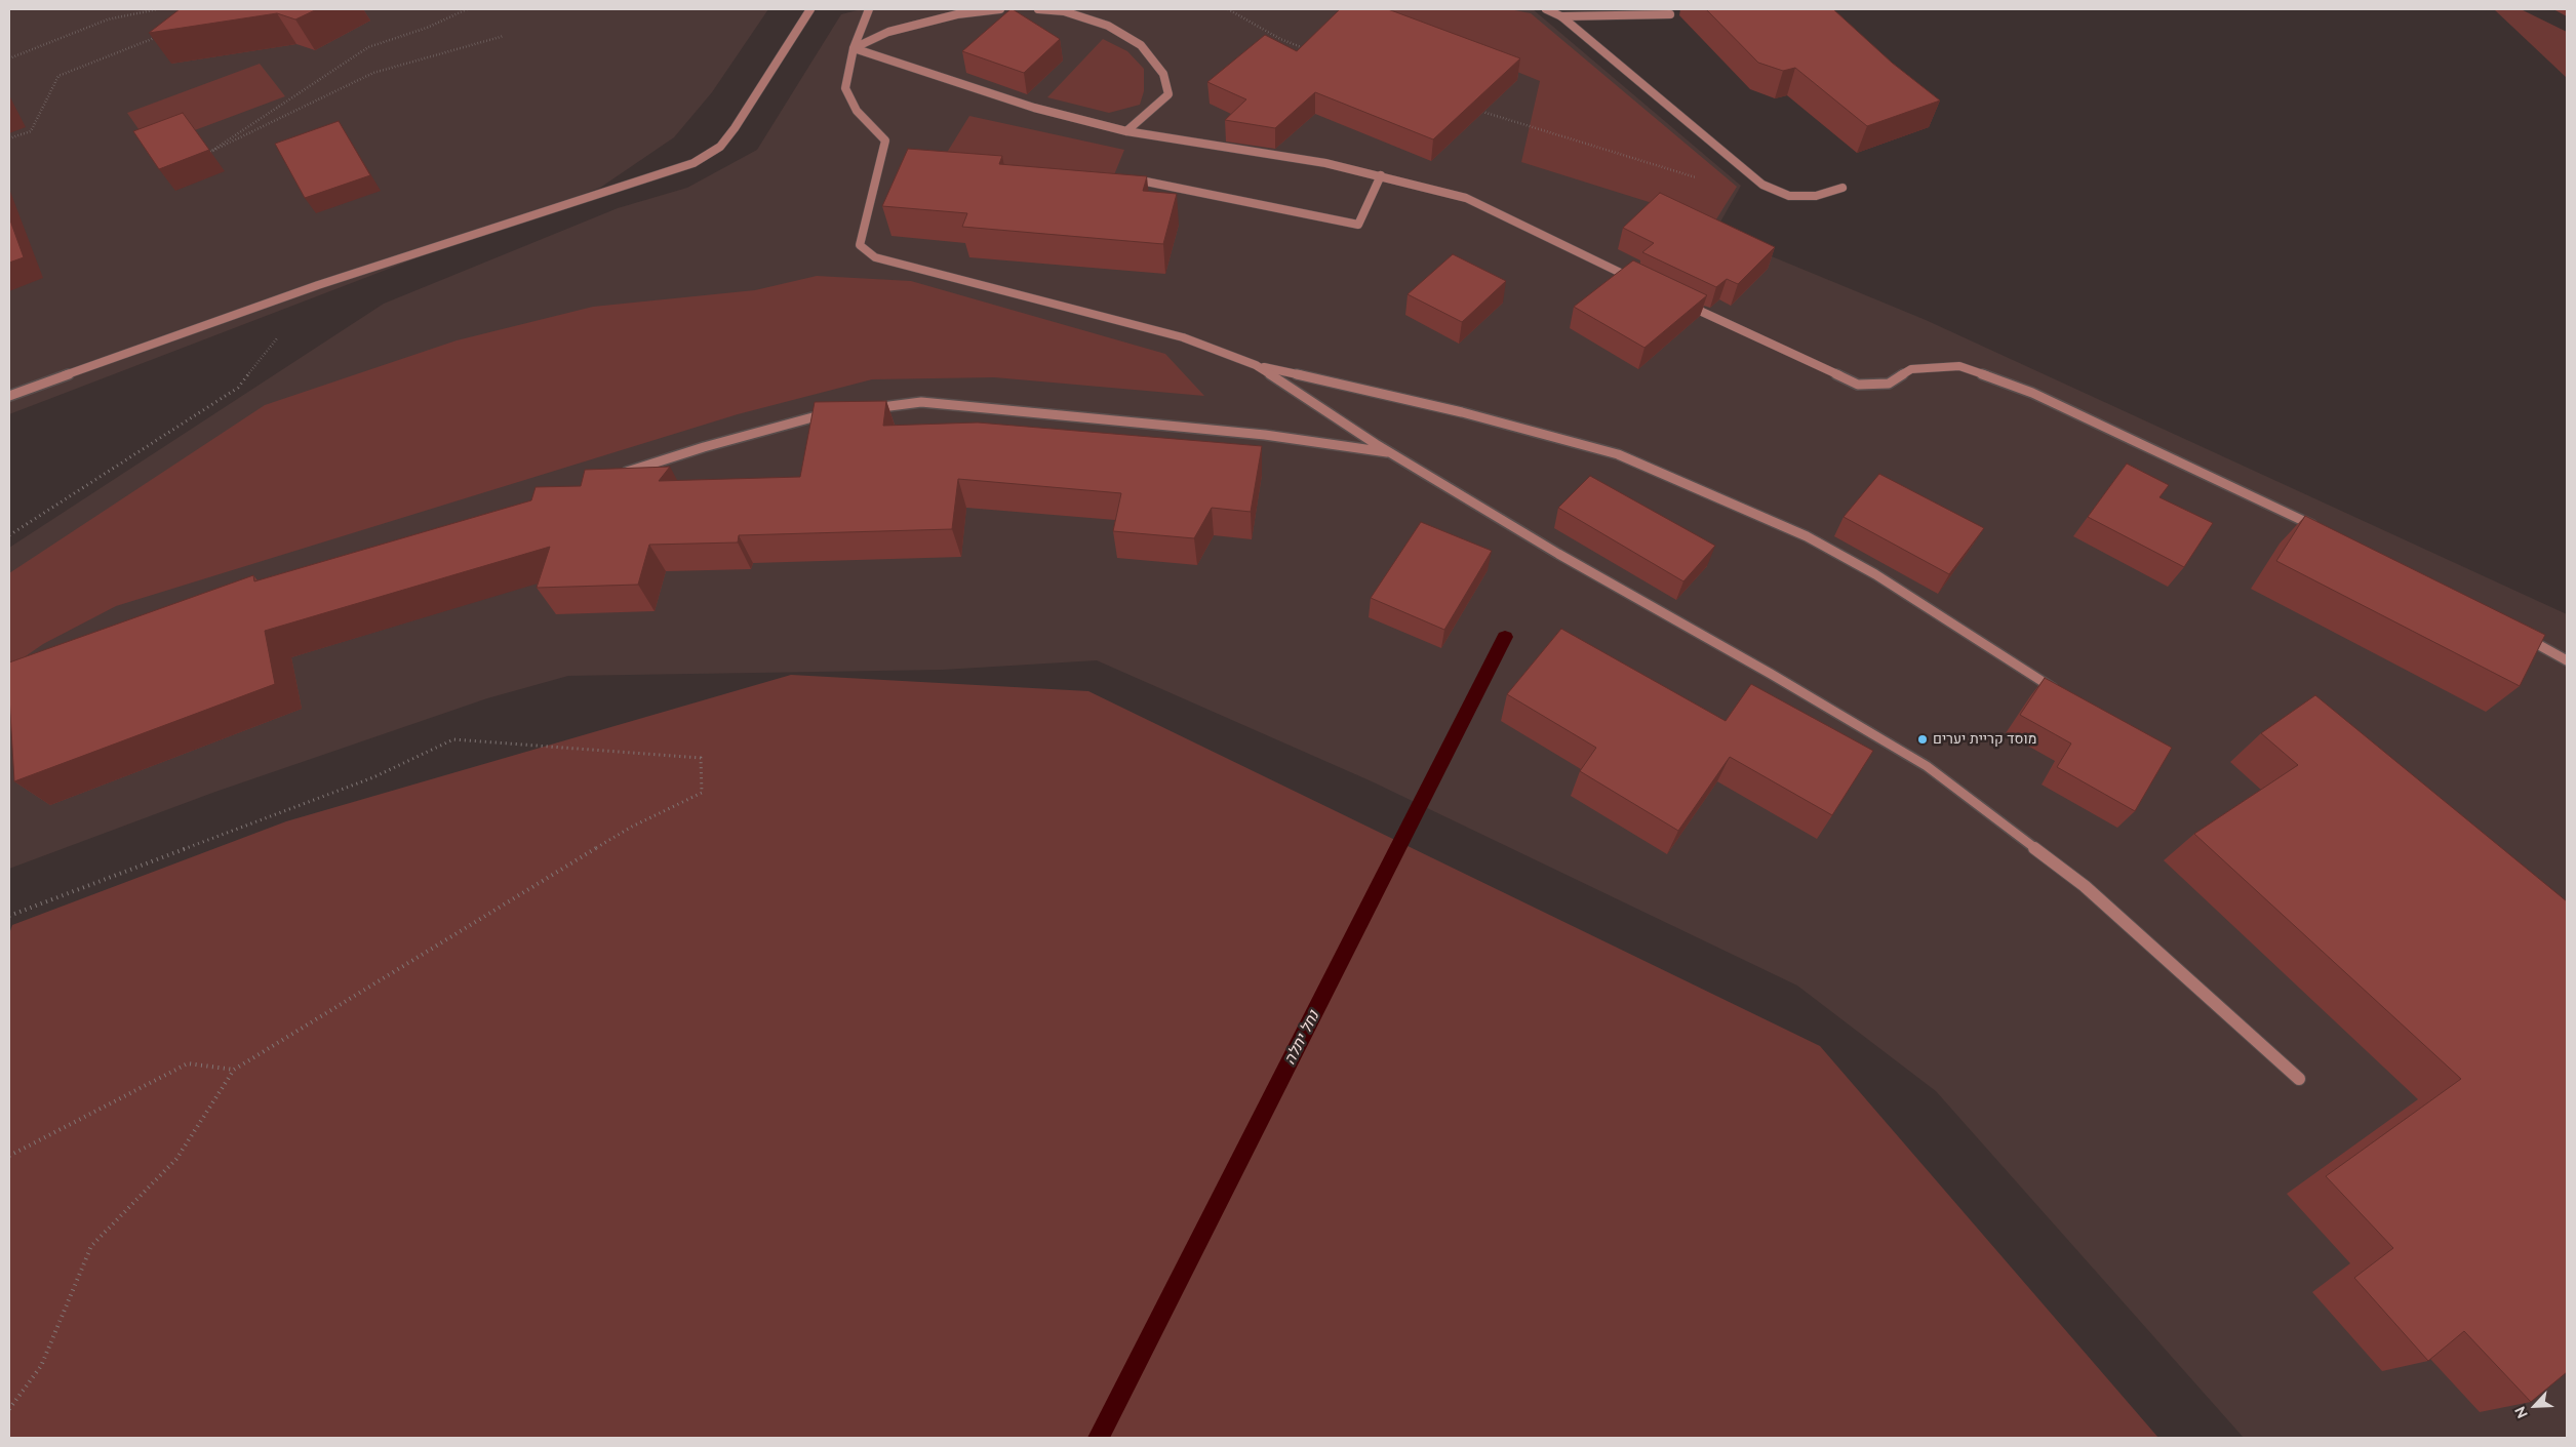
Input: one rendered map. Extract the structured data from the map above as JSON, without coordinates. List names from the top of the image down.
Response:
{
  "water": ["נחל יתלה"],
  "places": ["מוסד קריית יערים"],
  "north": "bottom left"
}
